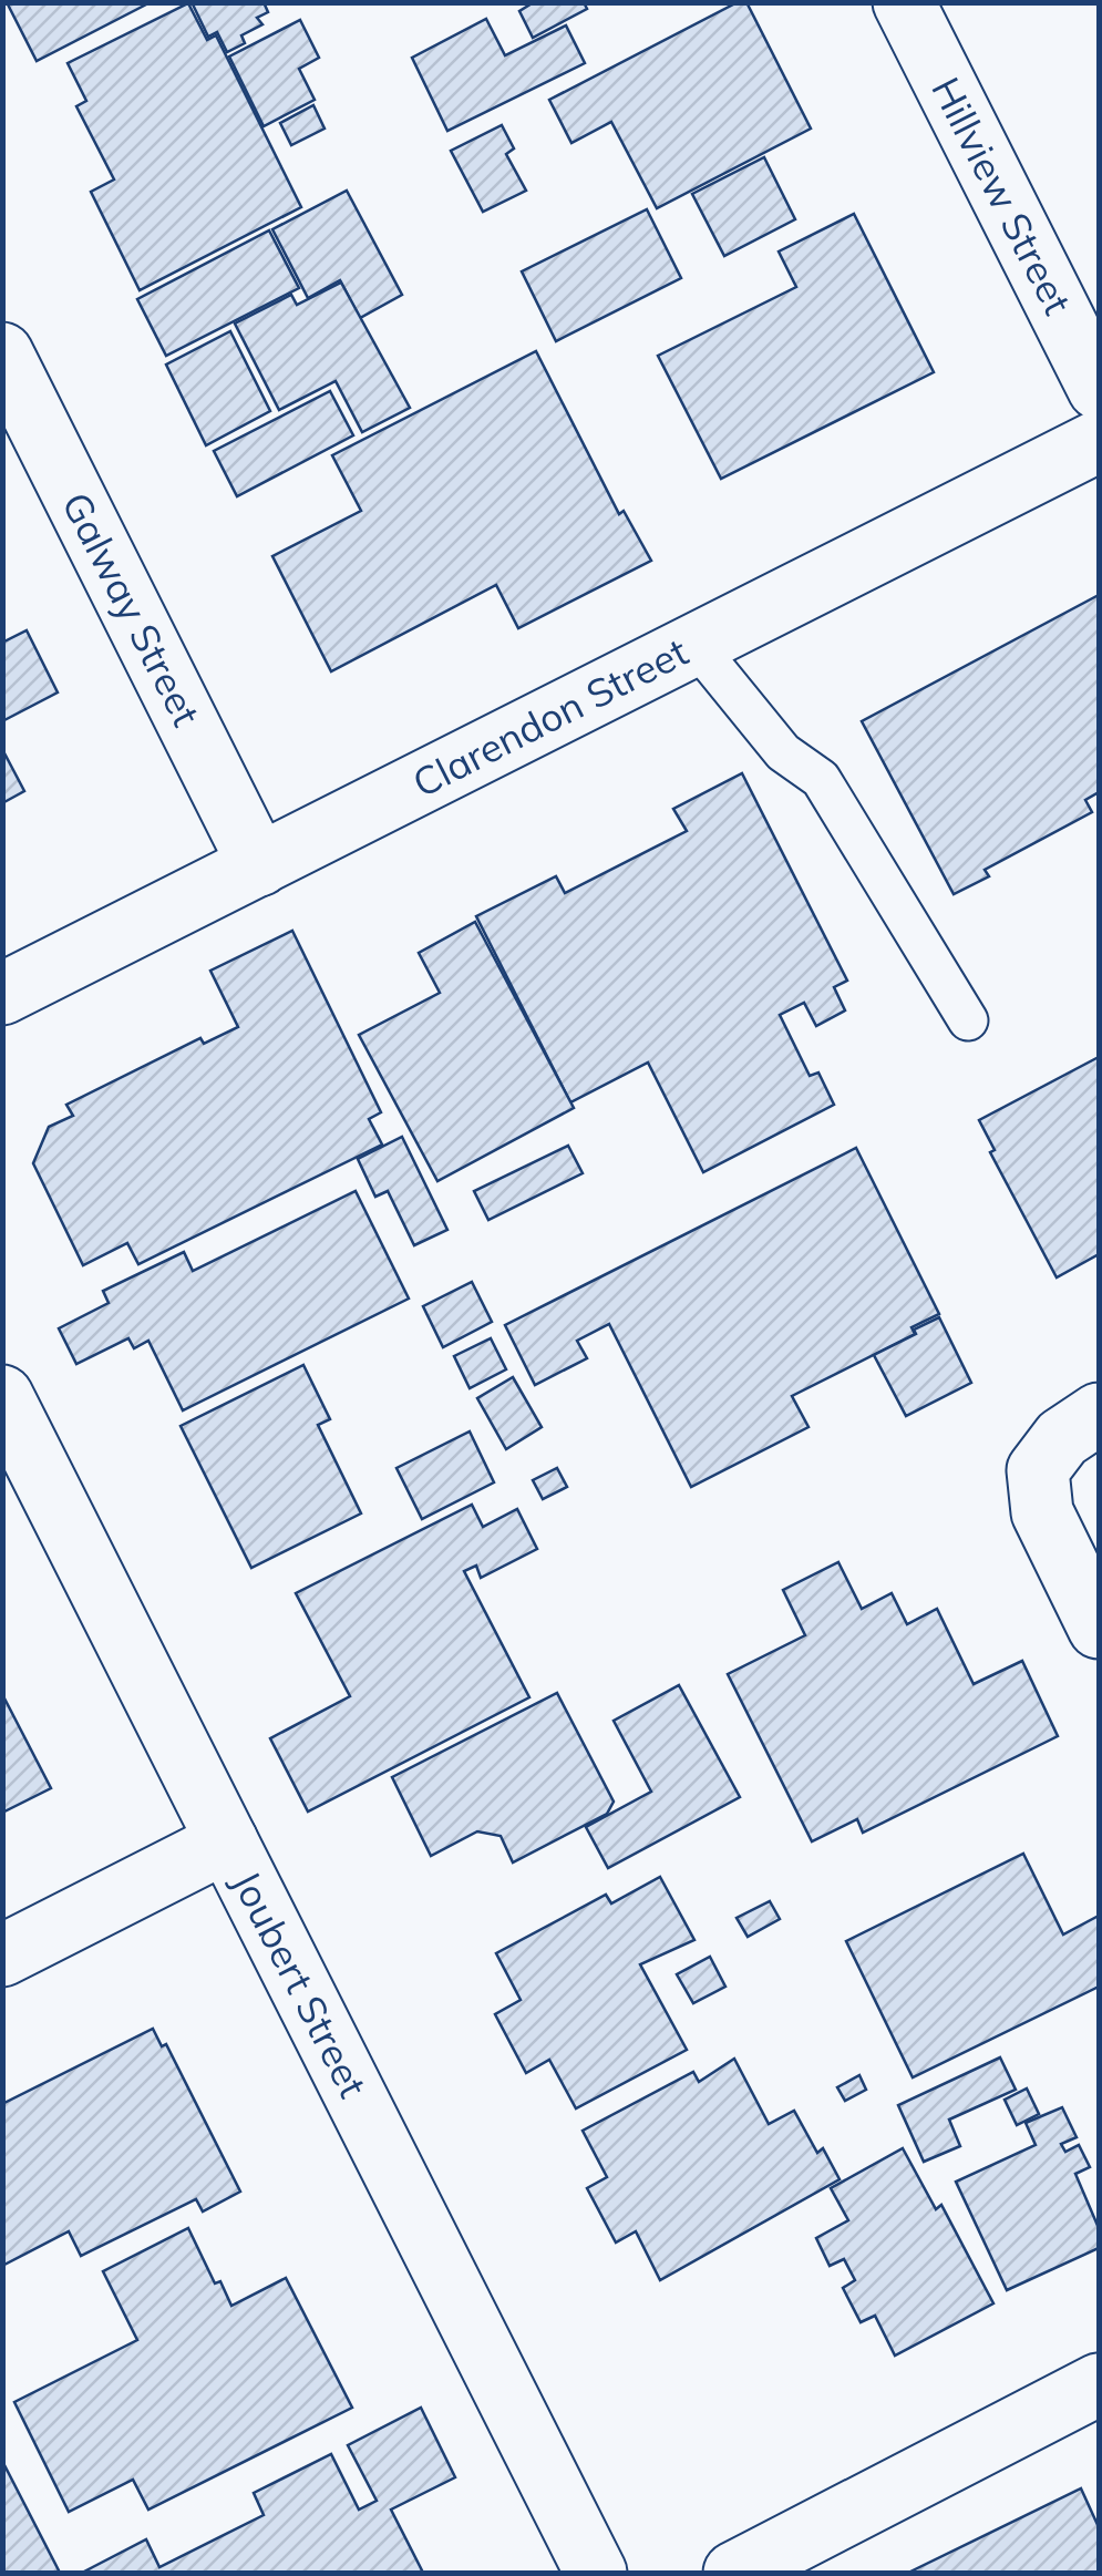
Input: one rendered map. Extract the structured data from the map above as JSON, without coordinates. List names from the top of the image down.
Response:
{
  "streets": {
    "street": [
      "Hillview Street",
      "Galway Street",
      "Clarendon Street",
      "Joubert Street"
    ]
  },
  "crossings": [
    ["Galway Street", "Clarendon Street"]
  ]
}
